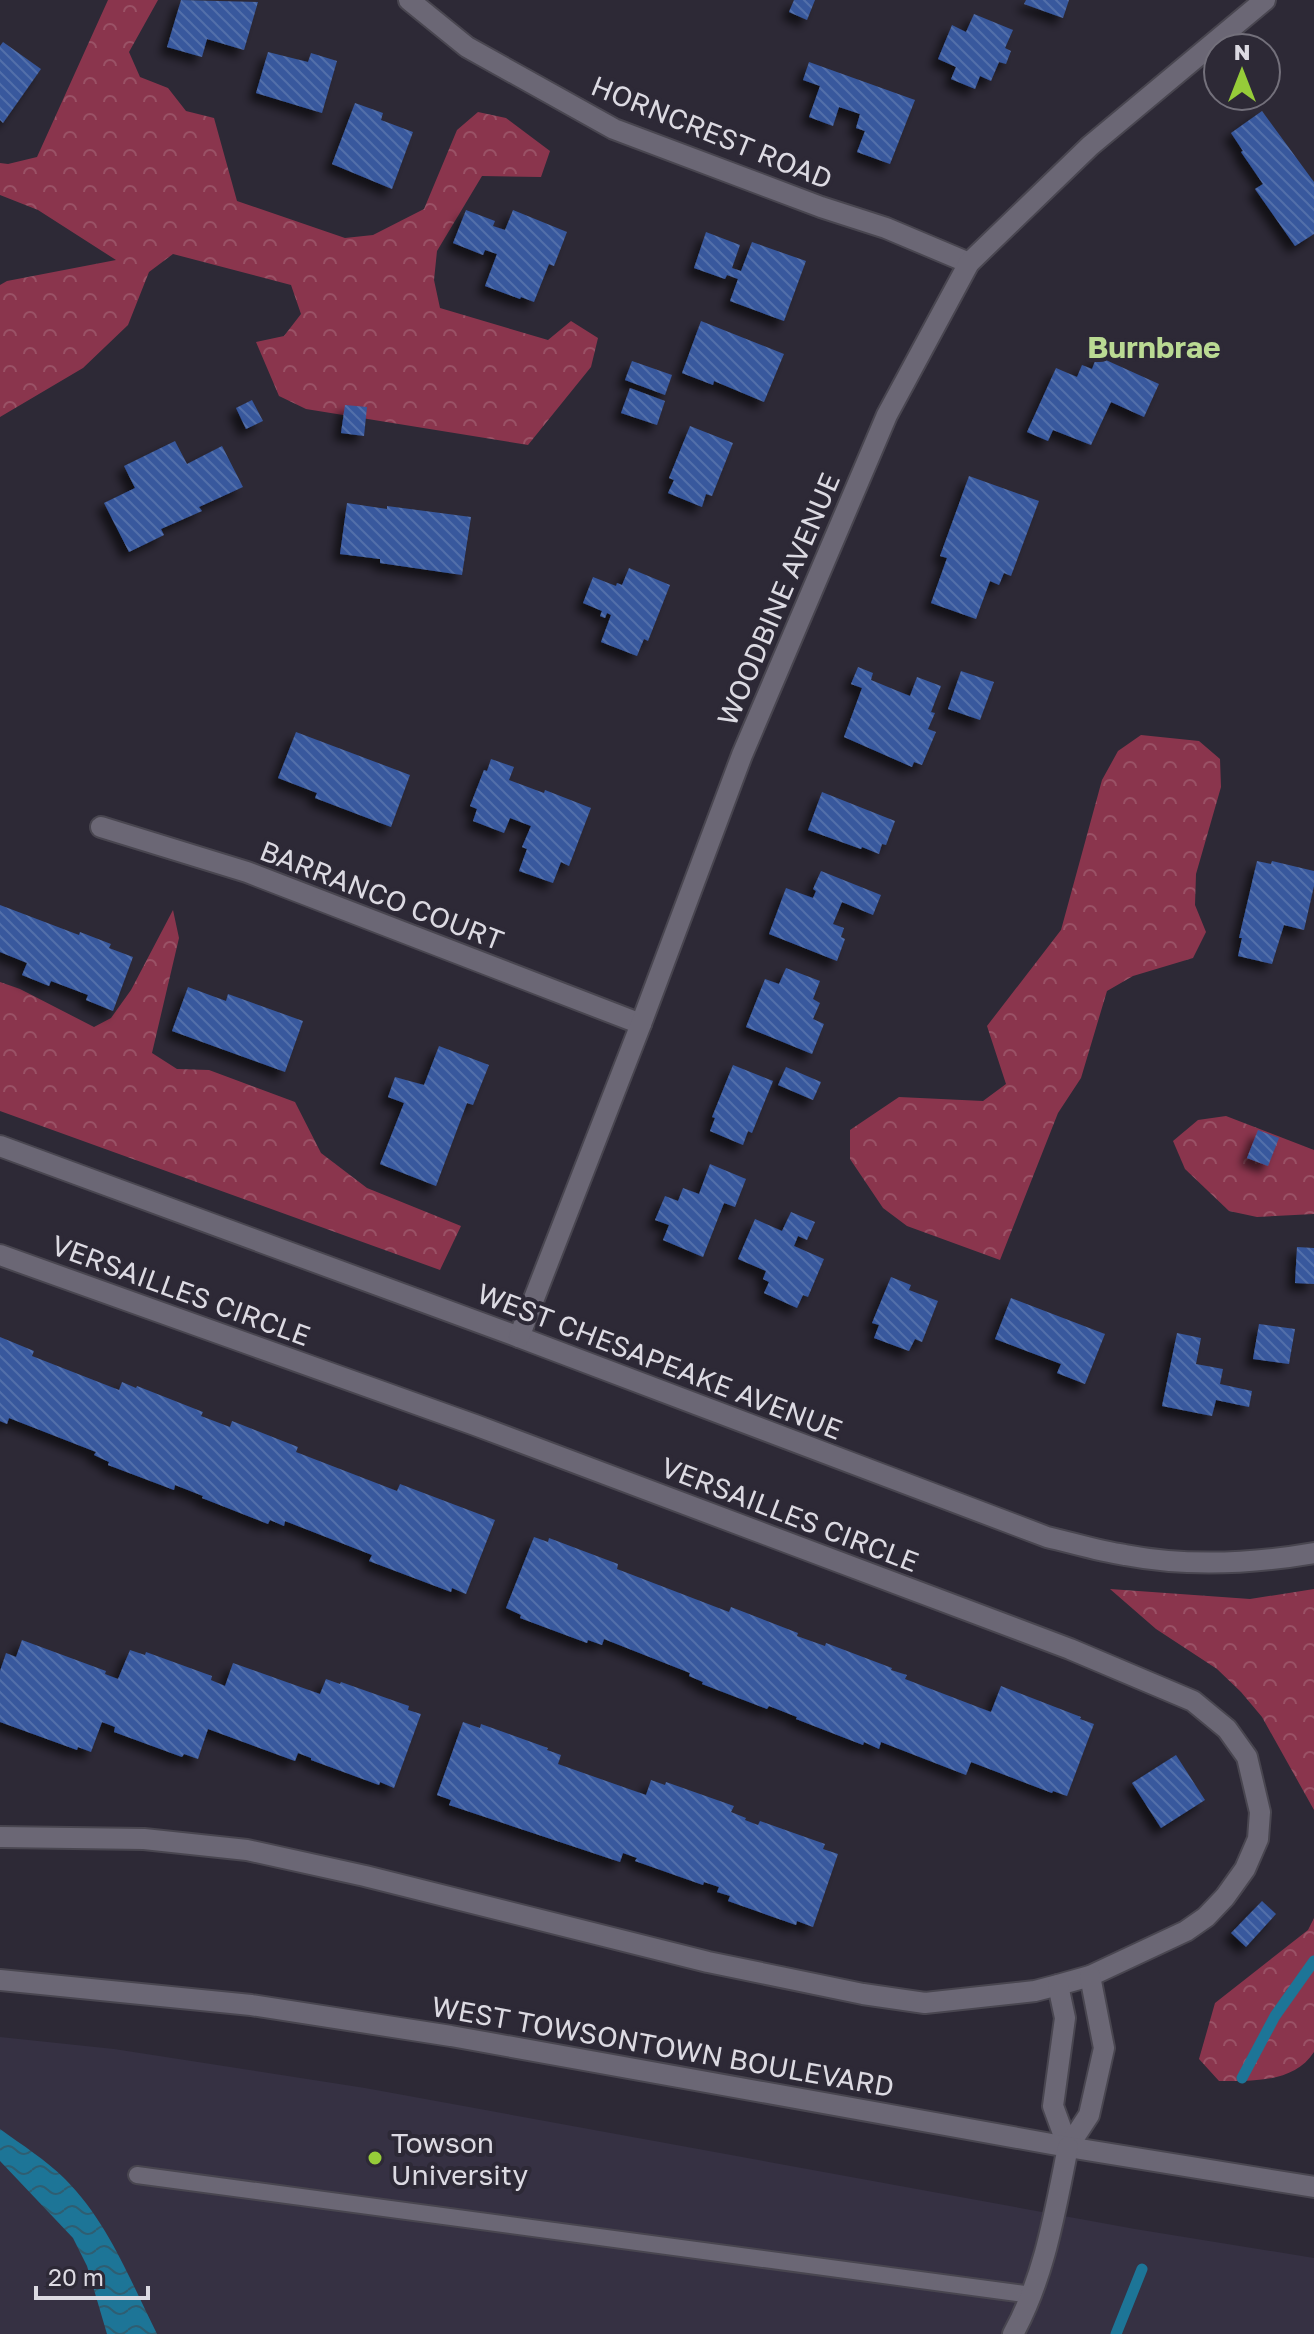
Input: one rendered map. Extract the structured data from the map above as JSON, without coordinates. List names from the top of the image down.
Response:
{
  "streets": {
    "street": [
      "HORNCREST ROAD",
      "WOODBINE AVENUE",
      "BARRANCO COURT",
      "VERSAILLES CIRCLE",
      "WEST CHESAPEAKE AVENUE",
      "WEST TOWSONTOWN BOULEVARD"
    ]
  },
  "crossings": [
    ["HORNCREST ROAD", "WOODBINE AVENUE"],
    ["WOODBINE AVENUE", "BARRANCO COURT"],
    ["WOODBINE AVENUE", "WEST CHESAPEAKE AVENUE"]
  ],
  "districts": ["Burnbrae"],
  "places": ["Towson University"],
  "scale_bar": "20 m",
  "north": "top"
}
